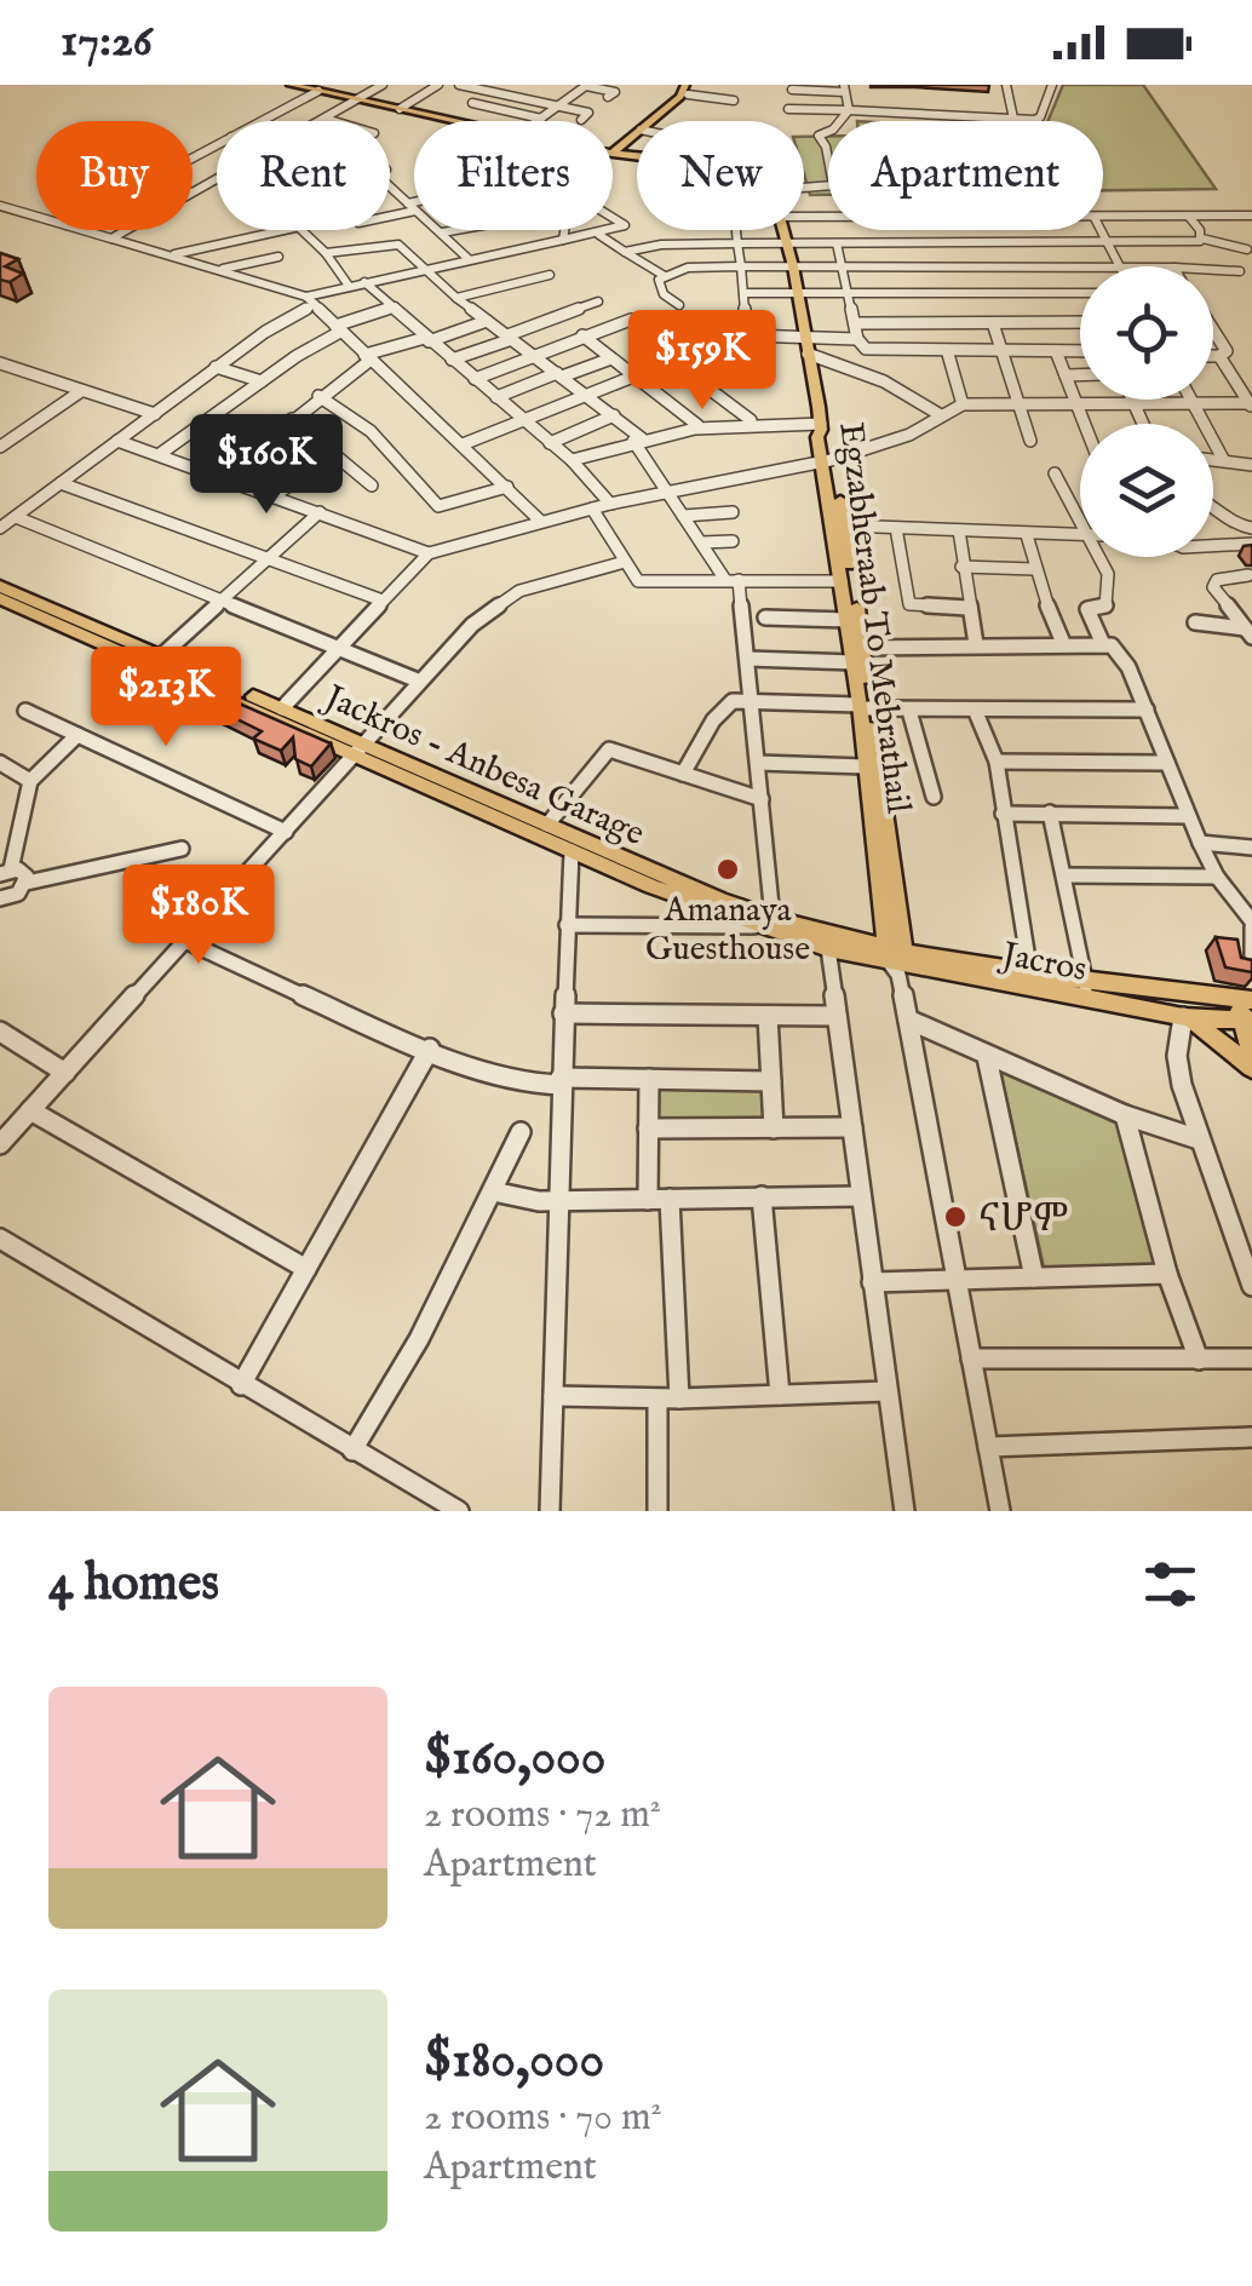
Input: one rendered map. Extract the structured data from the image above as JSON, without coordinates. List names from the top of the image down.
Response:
{
  "streets": {
    "main road": ["Egzabheraab To Mebrathail", "Jackros - Anbesa Garage", "Jacros"]
  },
  "crossings": [
    ["Egzabheraab To Mebrathail", "Jackros - Anbesa Garage"],
    ["Egzabheraab To Mebrathail", "Jacros"],
    ["Jackros - Anbesa Garage", "Jacros"]
  ],
  "places": ["Amanaya Guesthouse", "ናሆም"],
  "page": {
    "status": "17:26",
    "chip": [
      "Buy",
      "Rent",
      "Filters",
      "New",
      "Apartment"
    ],
    "price": [
      "$159K",
      "$160K",
      "$213K",
      "$180K"
    ],
    "heading": "4 homes",
    "list": [
      {
        "name": "$160,000",
        "note": "2 rooms · 72 m² · Apartment"
      },
      {
        "name": "$180,000",
        "note": "2 rooms · 70 m² · Apartment"
      }
    ]
  }
}
